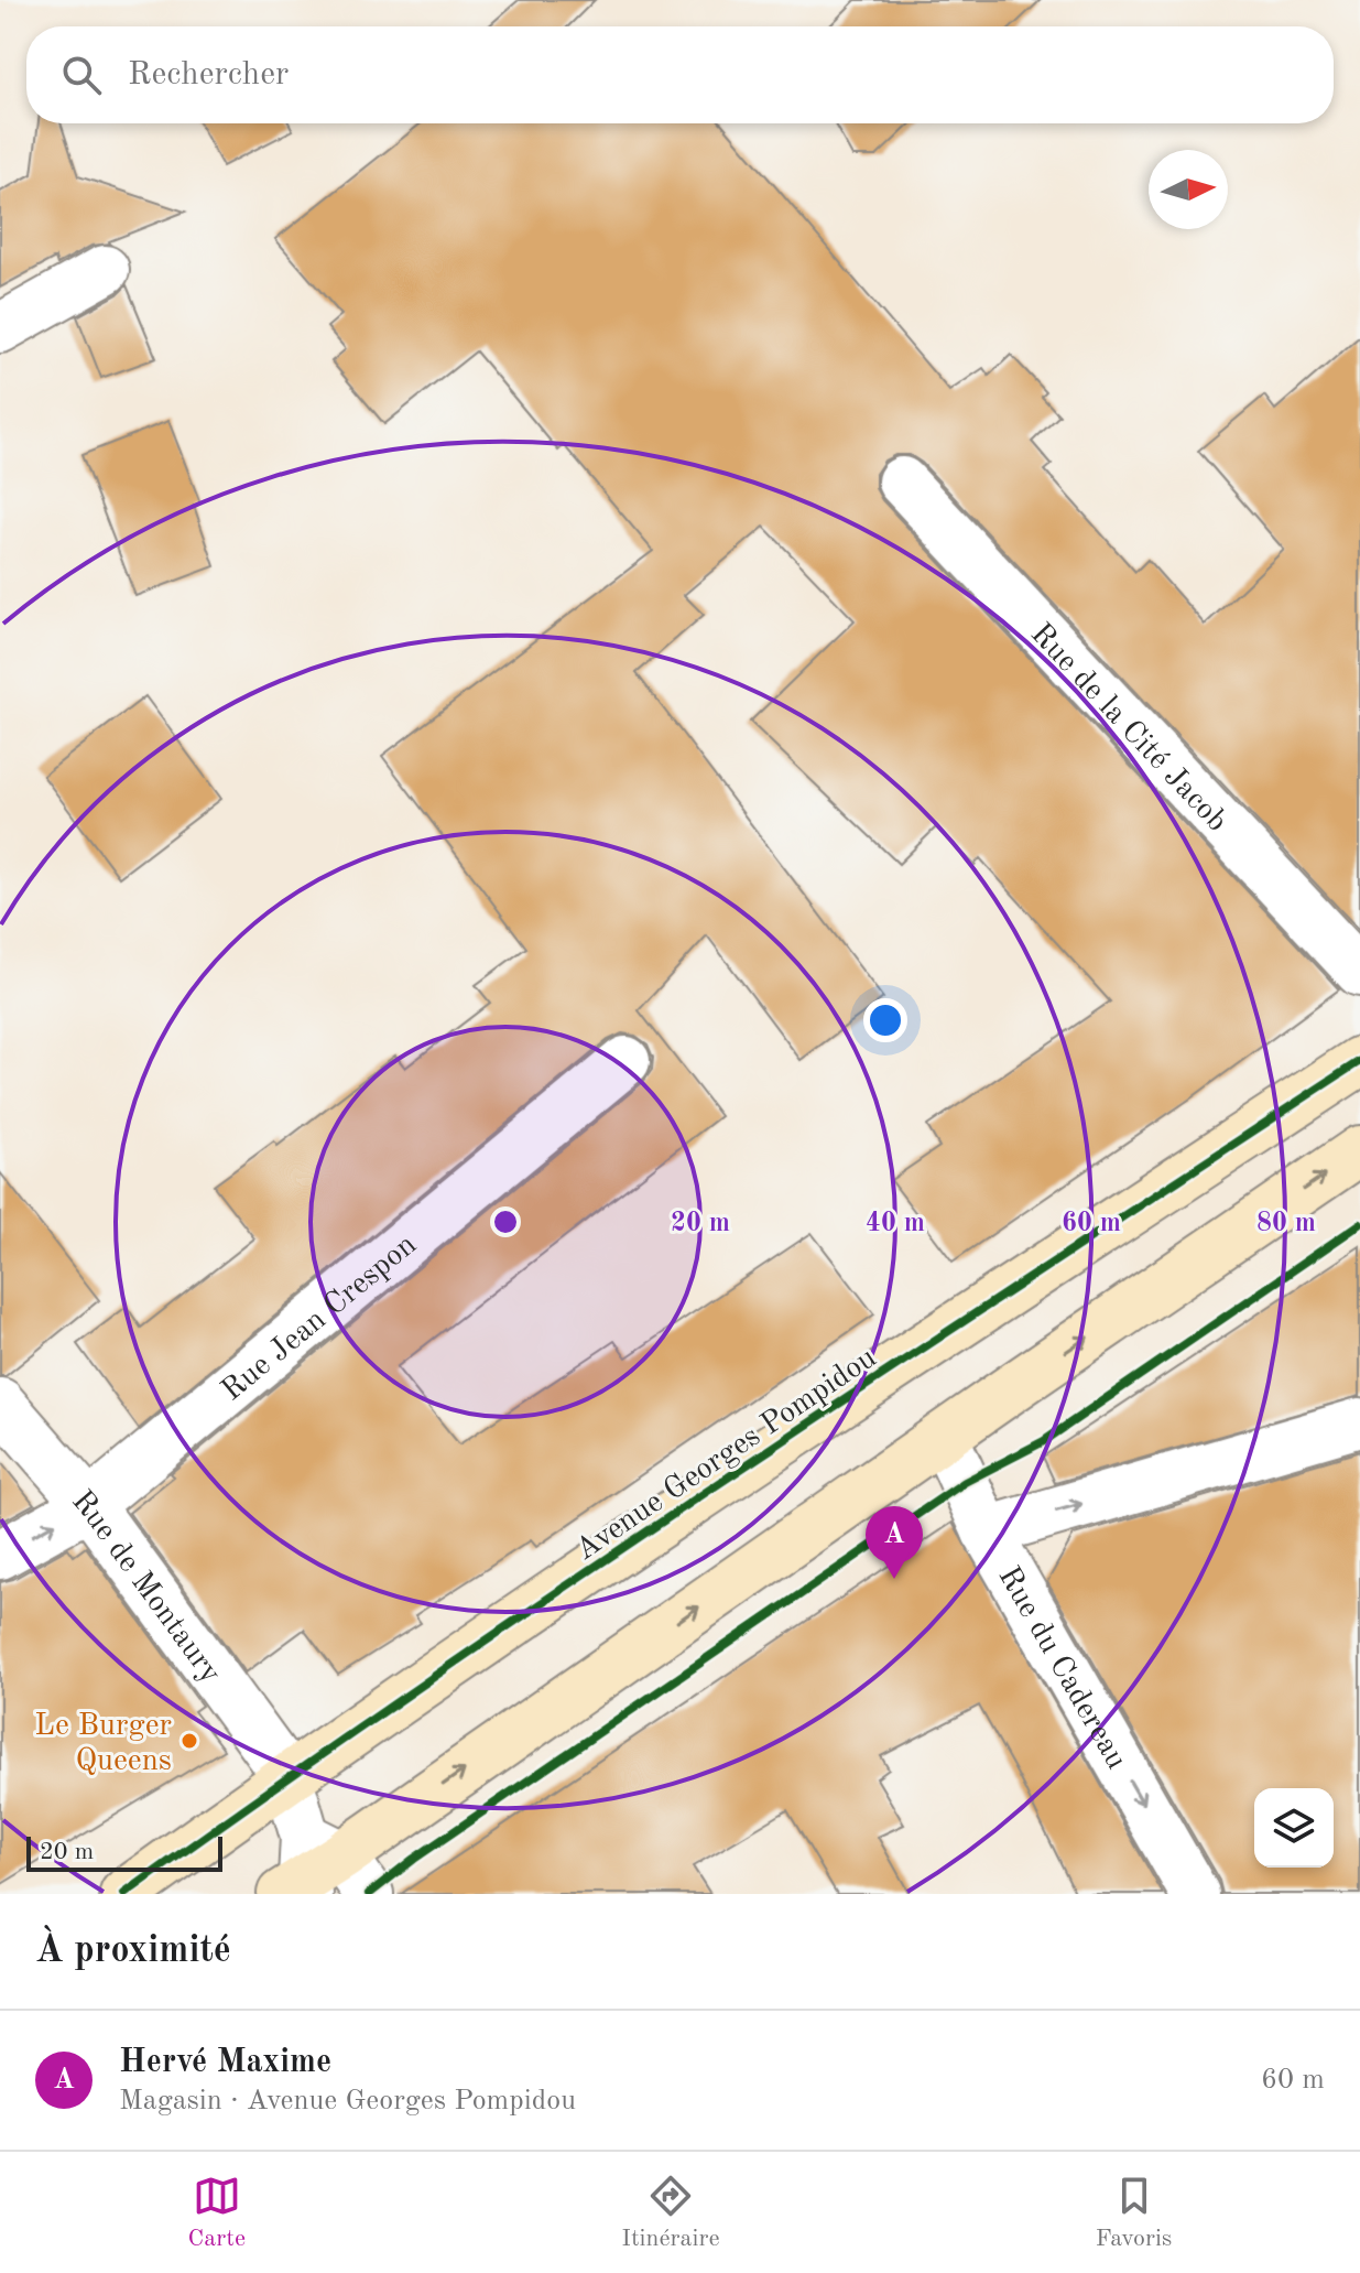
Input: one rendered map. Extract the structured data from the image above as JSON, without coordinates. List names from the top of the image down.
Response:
{
  "streets": {
    "main road": ["Avenue Georges Pompidou"],
    "street": [
      "Rue de la Cité Jacob",
      "Rue Jean Crespon",
      "Rue de Montaury",
      "Rue du Cadereau"
    ]
  },
  "crossings": [
    ["Rue Jean Crespon", "Rue de Montaury"],
    ["Avenue Georges Pompidou", "Rue de Montaury"]
  ],
  "one_way": ["Rue du Cadereau"],
  "places": ["Le Burger Queens"],
  "scale_bar": "20 m",
  "north": "right",
  "page": {
    "search": "Rechercher",
    "pins": "A",
    "scale": "20 m",
    "heading": "À proximité",
    "list": [
      {
        "mark": "A",
        "name": "Hervé Maxime",
        "note": "Magasin · Avenue Georges Pompidou",
        "value": "60 m"
      }
    ],
    "nav": ["Carte", "Itinéraire", "Favoris"]
  },
  "rings": [
    "20 m",
    "40 m",
    "60 m",
    "80 m"
  ]
}
